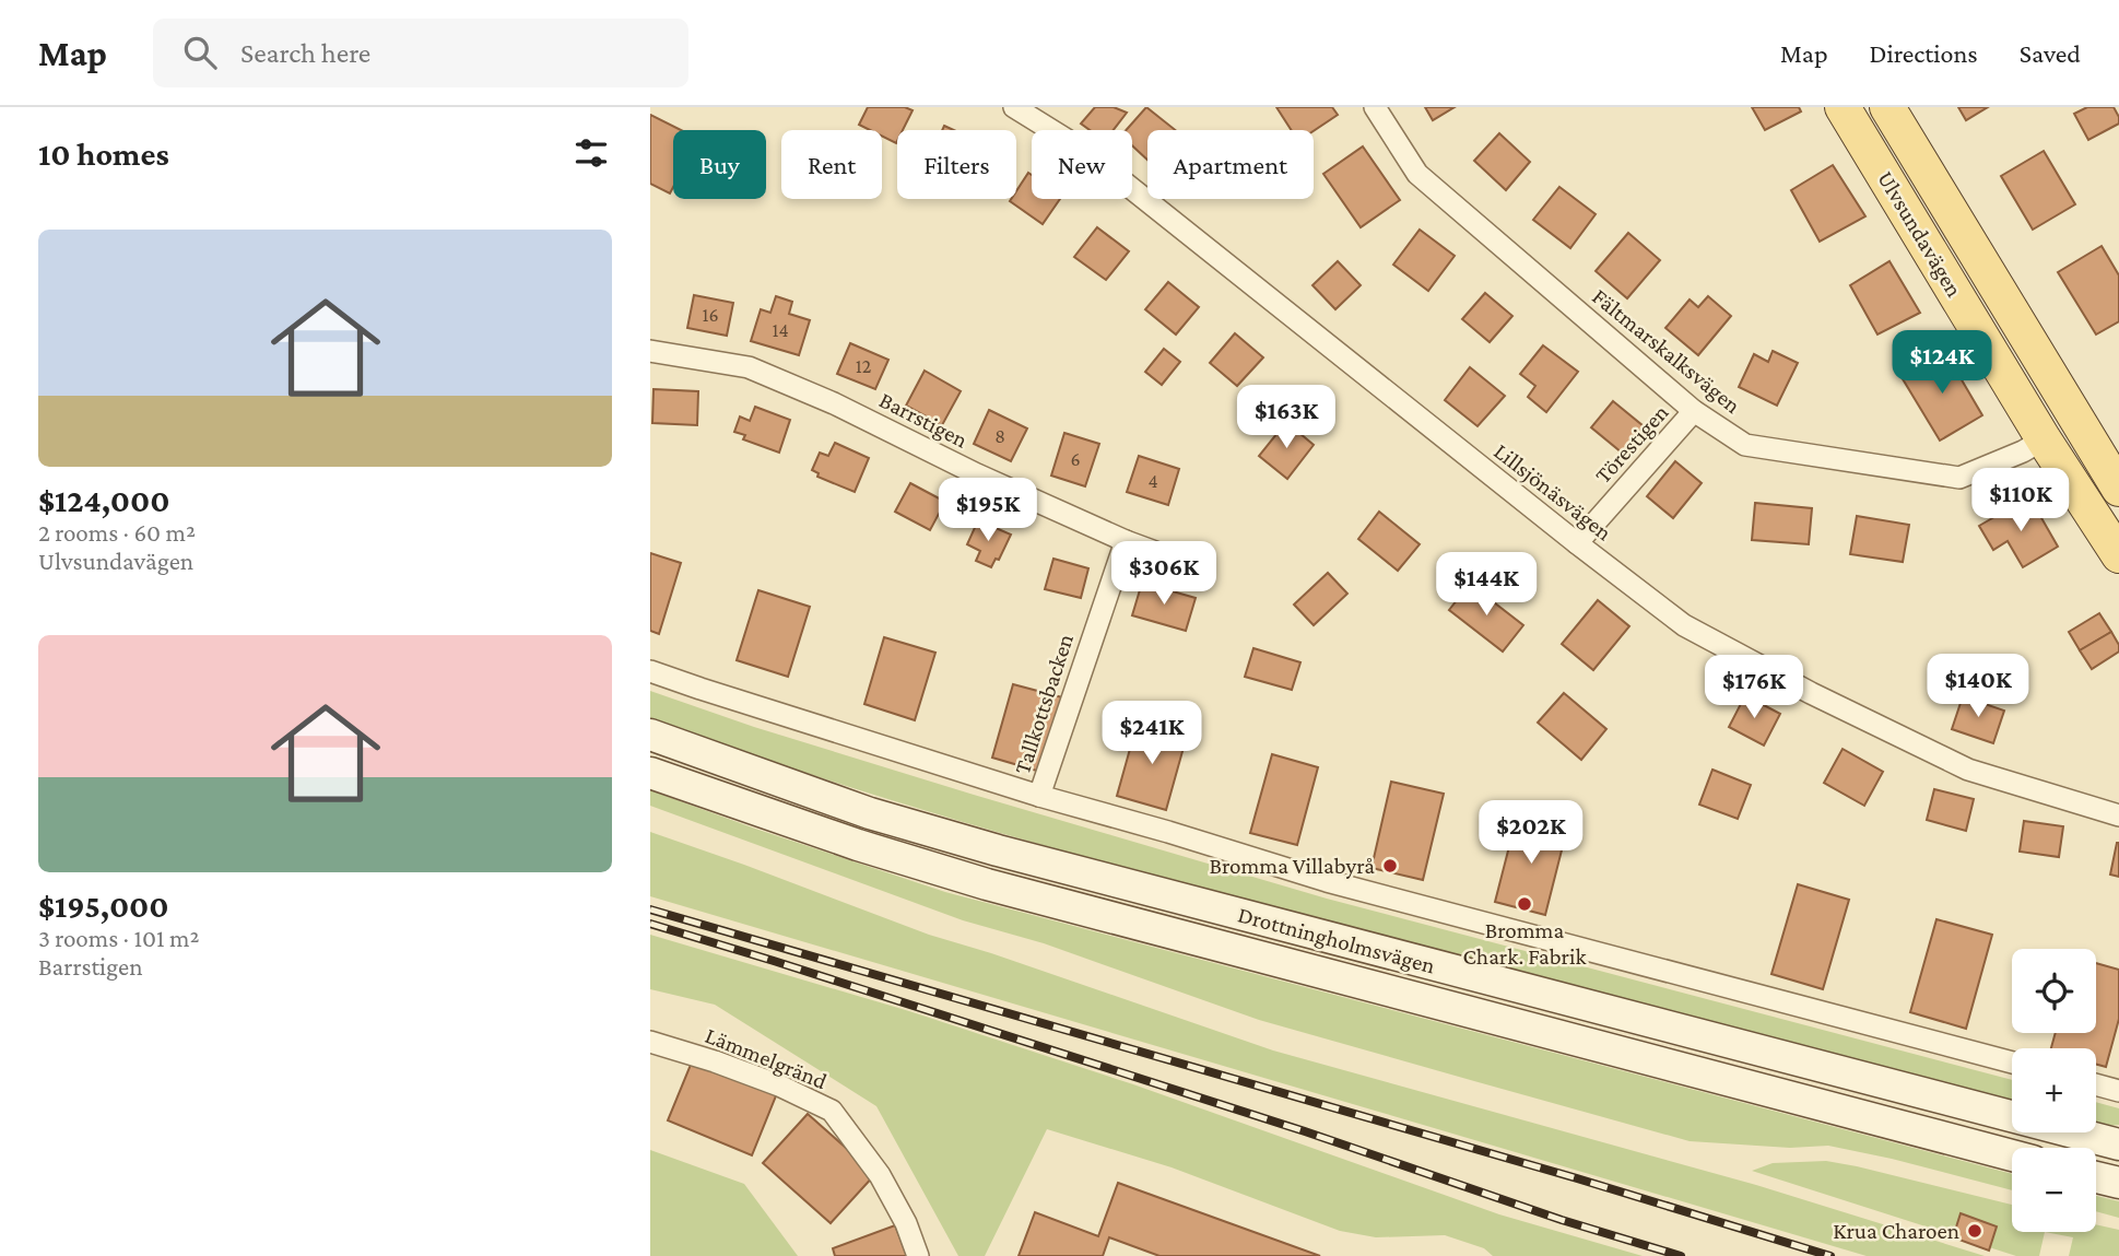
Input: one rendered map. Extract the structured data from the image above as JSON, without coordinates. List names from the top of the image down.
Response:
{
  "streets": {
    "main road": ["Ulvsundavägen", "Drottningholmsvägen"],
    "street": [
      "Fältmarskalksvägen",
      "Barrstigen",
      "Törestigen",
      "Lillsjönäsvägen",
      "Tallkottsbacken",
      "Lämmelgränd"
    ]
  },
  "crossings": [
    ["Ulvsundavägen", "Fältmarskalksvägen"],
    ["Fältmarskalksvägen", "Törestigen"],
    ["Barrstigen", "Tallkottsbacken"],
    ["Törestigen", "Lillsjönäsvägen"]
  ],
  "places": ["Bromma Villabyrå", "Bromma Chark. Fabrik", "Krua Charoen"],
  "house_numbers": [
    "16",
    "14",
    "12",
    "8",
    "6",
    "4"
  ],
  "page": {
    "header": "Map",
    "search": "Search here",
    "nav": ["Map", "Directions", "Saved"],
    "heading": "10 homes",
    "chip": [
      "Buy",
      "Rent",
      "Filters",
      "New",
      "Apartment"
    ],
    "list": [
      {
        "name": "$124,000",
        "note": "2 rooms · 60 m² · Ulvsundavägen"
      },
      {
        "name": "$195,000",
        "note": "3 rooms · 101 m² · Barrstigen"
      }
    ],
    "price": [
      "$124K",
      "$163K",
      "$110K",
      "$195K",
      "$306K",
      "$144K",
      "$140K",
      "$176K",
      "$241K",
      "$202K"
    ],
    "map_buttons": ["+", "−"]
  }
}
